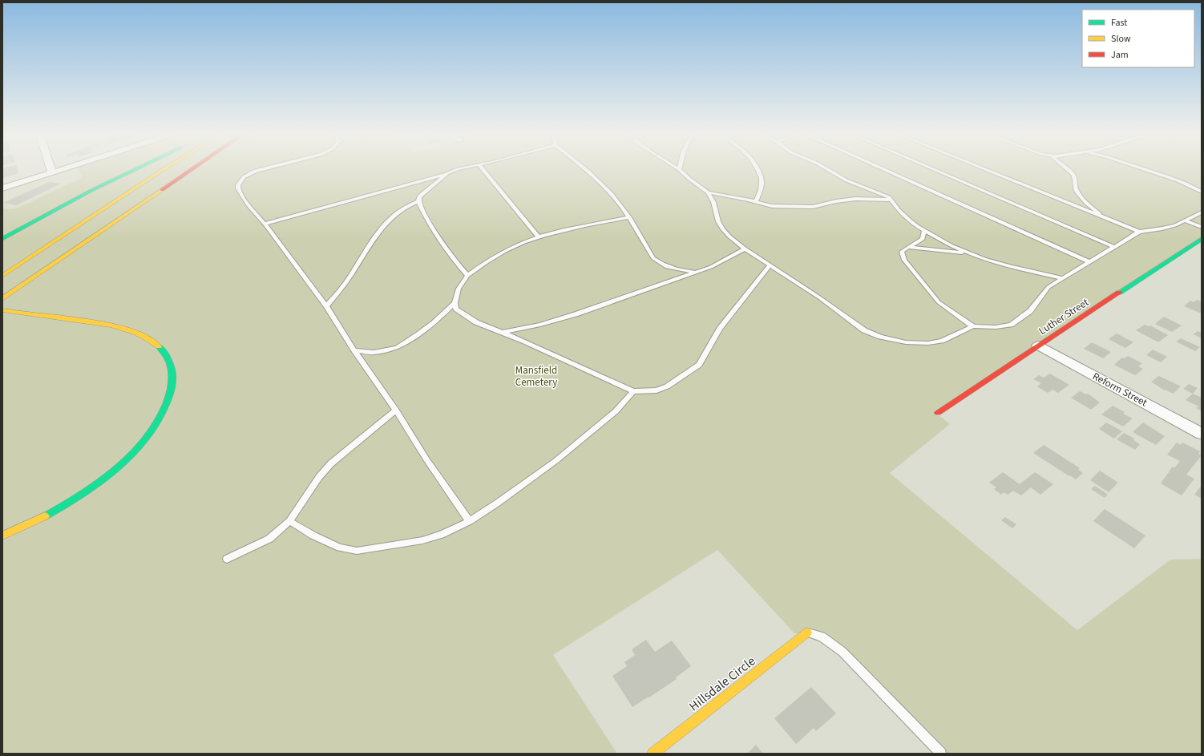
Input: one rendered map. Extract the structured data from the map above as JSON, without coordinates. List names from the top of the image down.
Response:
{
  "streets": {
    "main road": ["Luther Street", "Hillsdale Circle"],
    "street": ["Reform Street"]
  },
  "crossings": [
    ["Luther Street", "Reform Street"]
  ],
  "parks": ["Mansfield Cemetery"],
  "legend": ["Fast", "Slow", "Jam"]
}
